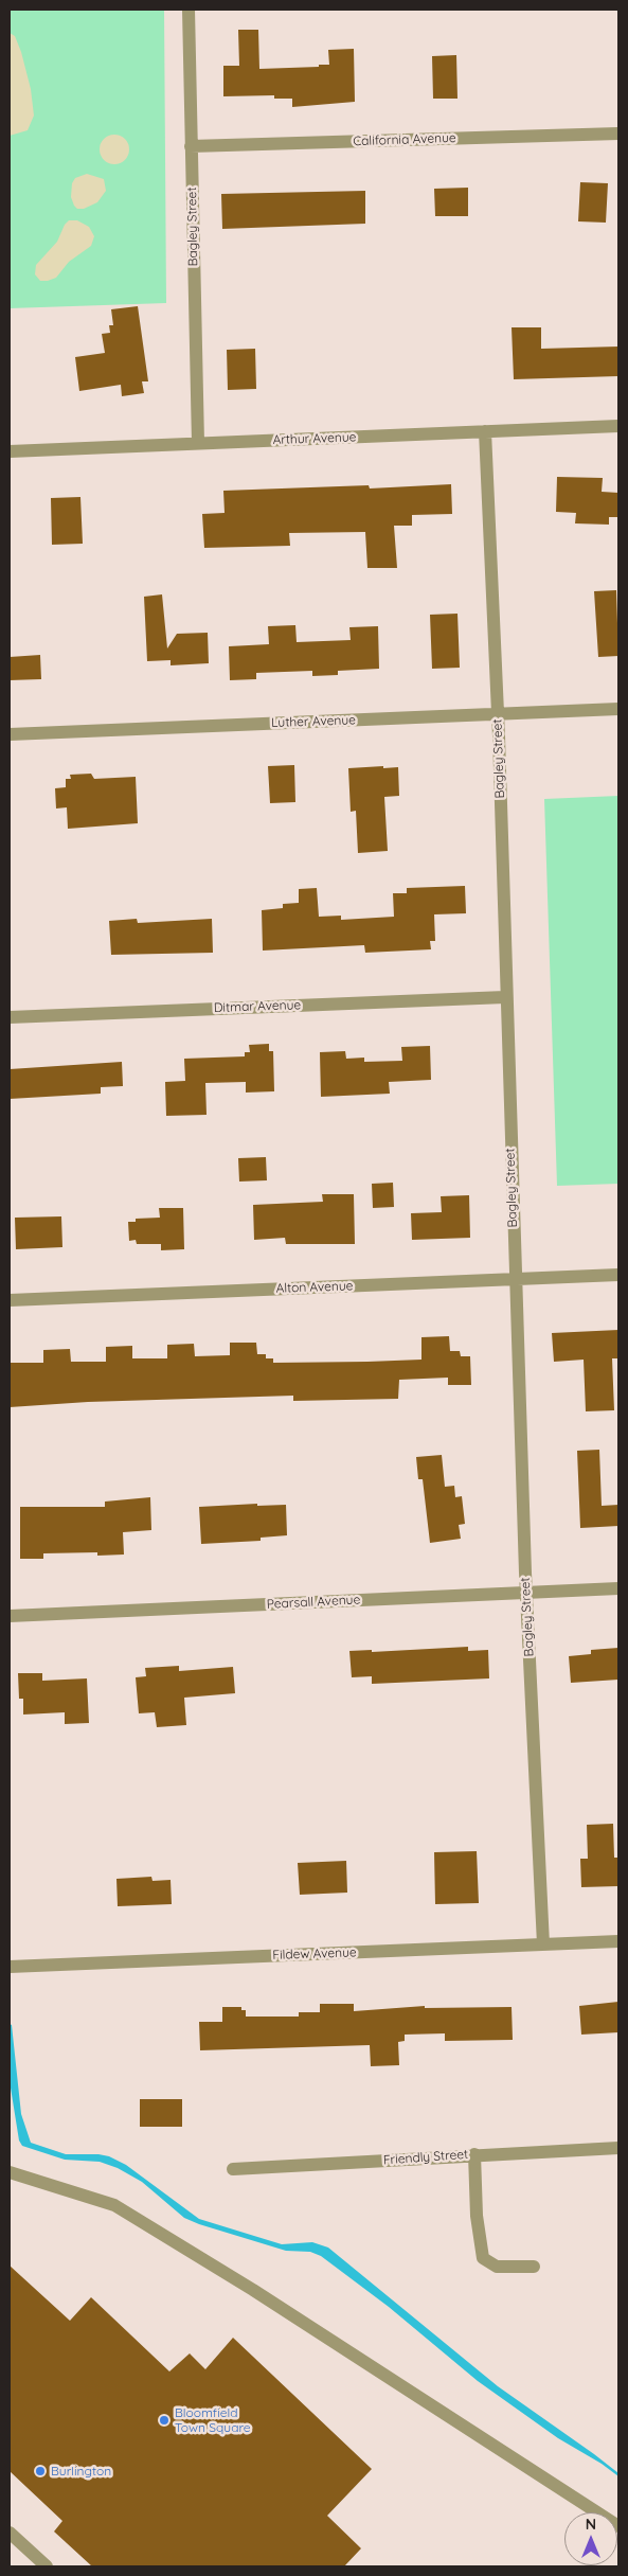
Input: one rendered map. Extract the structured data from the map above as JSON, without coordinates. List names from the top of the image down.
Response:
{
  "streets": {
    "street": [
      "California Avenue",
      "Bagley Street",
      "Arthur Avenue",
      "Luther Avenue",
      "Ditmar Avenue",
      "Alton Avenue",
      "Pearsall Avenue",
      "Fildew Avenue",
      "Friendly Street"
    ]
  },
  "crossings": [
    ["California Avenue", "Bagley Street"],
    ["Bagley Street", "Arthur Avenue"],
    ["Bagley Street", "Luther Avenue"],
    ["Bagley Street", "Ditmar Avenue"],
    ["Bagley Street", "Alton Avenue"],
    ["Bagley Street", "Pearsall Avenue"],
    ["Bagley Street", "Fildew Avenue"]
  ],
  "places": ["Bloomfield Town Square", "Burlington"],
  "north": "top"
}
